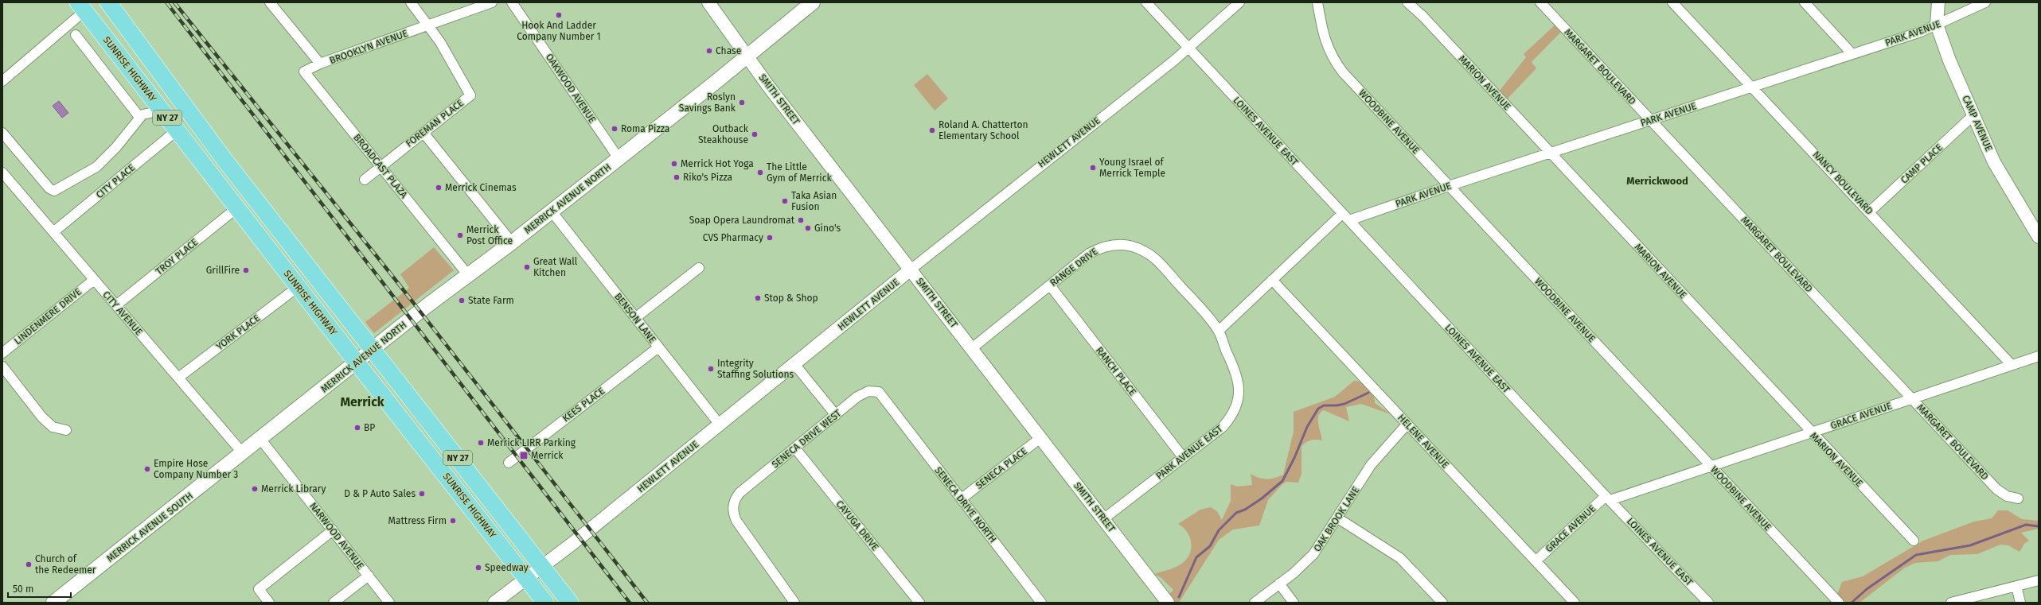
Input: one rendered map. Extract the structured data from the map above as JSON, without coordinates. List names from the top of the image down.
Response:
{
  "streets": {
    "highway": ["SUNRISE HIGHWAY", "NY 27"],
    "main road": ["MERRICK AVENUE NORTH", "MERRICK AVENUE SOUTH"],
    "street": [
      "PARK AVENUE",
      "BROOKLYN AVENUE",
      "MARGARET BOULEVARD",
      "MARION AVENUE",
      "OAKWOOD AVENUE",
      "SMITH STREET",
      "WOODBINE AVENUE",
      "FOREMAN PLACE",
      "CAMP AVENUE",
      "LOINES AVENUE EAST",
      "HEWLETT AVENUE",
      "CAMP PLACE",
      "BROADCAST PLAZA",
      "CITY PLACE",
      "NANCY BOULEVARD",
      "TROY PLACE",
      "RANGE DRIVE",
      "CITY AVENUE",
      "LINDENMERE DRIVE",
      "BENSON LANE",
      "YORK PLACE",
      "RANCH PLACE",
      "KEES PLACE",
      "GRACE AVENUE",
      "SENECA DRIVE WEST",
      "HELENE AVENUE",
      "PARK AVENUE EAST",
      "SENECA PLACE",
      "SENECA DRIVE NORTH",
      "OAK BROOK LANE",
      "CAYUGA DRIVE",
      "NARWOOD AVENUE"
    ]
  },
  "crossings": [
    ["PARK AVENUE", "MARGARET BOULEVARD"],
    ["PARK AVENUE", "MARION AVENUE"],
    ["PARK AVENUE", "WOODBINE AVENUE"],
    ["PARK AVENUE", "CAMP AVENUE"],
    ["PARK AVENUE", "LOINES AVENUE EAST"],
    ["PARK AVENUE", "NANCY BOULEVARD"],
    ["PARK AVENUE", "RANGE DRIVE"],
    ["PARK AVENUE", "HELENE AVENUE"],
    ["PARK AVENUE", "PARK AVENUE EAST"],
    ["BROOKLYN AVENUE", "FOREMAN PLACE"],
    ["BROOKLYN AVENUE", "BROADCAST PLAZA"],
    ["MARGARET BOULEVARD", "GRACE AVENUE"],
    ["SUNRISE HIGHWAY", "HEWLETT AVENUE"],
    ["SUNRISE HIGHWAY", "CITY PLACE"],
    ["SUNRISE HIGHWAY", "MERRICK AVENUE NORTH"],
    ["SUNRISE HIGHWAY", "TROY PLACE"],
    ["SUNRISE HIGHWAY", "YORK PLACE"],
    ["MARION AVENUE", "GRACE AVENUE"],
    ["OAKWOOD AVENUE", "MERRICK AVENUE NORTH"],
    ["SMITH STREET", "HEWLETT AVENUE"],
    ["SMITH STREET", "MERRICK AVENUE NORTH"],
    ["SMITH STREET", "RANGE DRIVE"],
    ["SMITH STREET", "PARK AVENUE EAST"],
    ["SMITH STREET", "SENECA PLACE"],
    ["WOODBINE AVENUE", "GRACE AVENUE"],
    ["FOREMAN PLACE", "BROADCAST PLAZA"],
    ["CAMP AVENUE", "CAMP PLACE"],
    ["LOINES AVENUE EAST", "HEWLETT AVENUE"],
    ["LOINES AVENUE EAST", "GRACE AVENUE"],
    ["HEWLETT AVENUE", "BENSON LANE"],
    ["CAMP PLACE", "NANCY BOULEVARD"],
    ["BROADCAST PLAZA", "MERRICK AVENUE NORTH"],
    ["CITY PLACE", "CITY AVENUE"],
    ["NANCY BOULEVARD", "GRACE AVENUE"],
    ["MERRICK AVENUE NORTH", "BENSON LANE"],
    ["MERRICK AVENUE NORTH", "MERRICK AVENUE SOUTH"],
    ["MERRICK AVENUE NORTH", "NARWOOD AVENUE"],
    ["TROY PLACE", "CITY AVENUE"],
    ["RANGE DRIVE", "RANCH PLACE"],
    ["RANGE DRIVE", "PARK AVENUE EAST"],
    ["CITY AVENUE", "LINDENMERE DRIVE"],
    ["CITY AVENUE", "YORK PLACE"],
    ["CITY AVENUE", "MERRICK AVENUE SOUTH"],
    ["BENSON LANE", "KEES PLACE"],
    ["RANCH PLACE", "PARK AVENUE EAST"],
    ["GRACE AVENUE", "HELENE AVENUE"],
    ["SENECA DRIVE WEST", "SENECA DRIVE NORTH"],
    ["SENECA DRIVE WEST", "CAYUGA DRIVE"],
    ["HELENE AVENUE", "OAK BROOK LANE"],
    ["SENECA PLACE", "SENECA DRIVE NORTH"],
    ["MERRICK AVENUE SOUTH", "NARWOOD AVENUE"]
  ],
  "districts": ["Merrickwood", "Merrick"],
  "places": {
    "other": [
      "Hook And Ladder Company Number 1",
      "Chase",
      "Roslyn Savings Bank",
      "Roma Pizza",
      "Roland A. Chatterton Elementary School",
      "Outback Steakhouse",
      "Merrick Hot Yoga",
      "Young Israel of Merrick Temple",
      "The Little Gym of Merrick",
      "Riko's Pizza",
      "Merrick Cinemas",
      "Taka Asian Fusion",
      "Soap Opera Laundromat",
      "Gino's",
      "Merrick Post Office",
      "CVS Pharmacy",
      "Great Wall Kitchen",
      "GrillFire",
      "Stop & Shop",
      "State Farm",
      "Integrity Staffing Solutions",
      "BP",
      "Merrick LIRR Parking",
      "Empire Hose Company Number 3",
      "Merrick Library",
      "D & P Auto Sales",
      "Mattress Firm",
      "Church of the Redeemer",
      "Speedway"
    ],
    "transit": ["Merrick"]
  },
  "scale_bar": "50 m"
}
